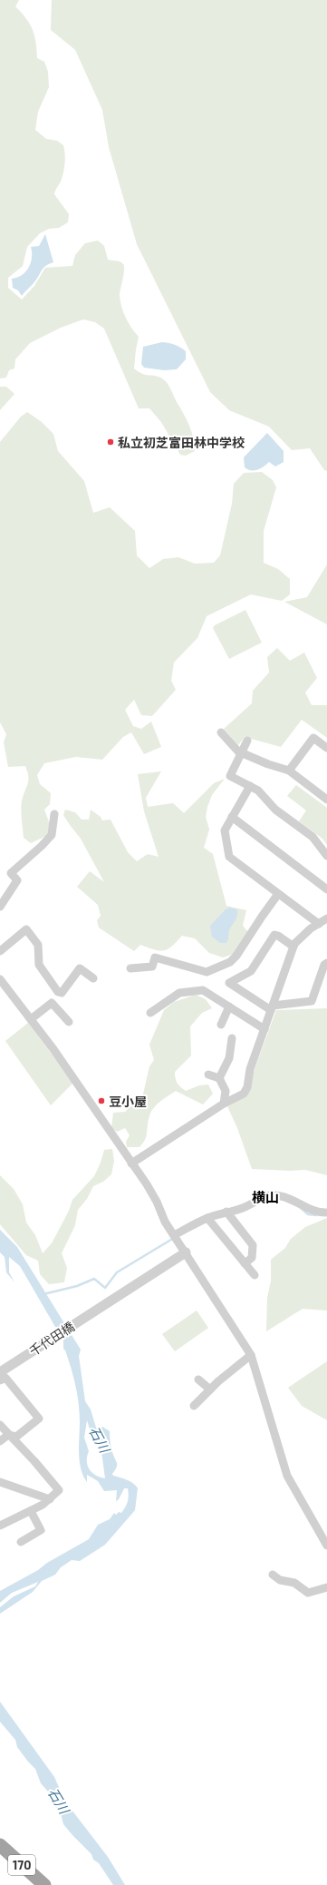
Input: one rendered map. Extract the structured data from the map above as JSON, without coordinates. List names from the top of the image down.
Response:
{
  "streets": {
    "highway": ["170"],
    "street": ["千代田橋"]
  },
  "districts": ["横山"],
  "water": ["石川"],
  "places": ["私立初芝富田林中学校", "豆小屋"]
}
